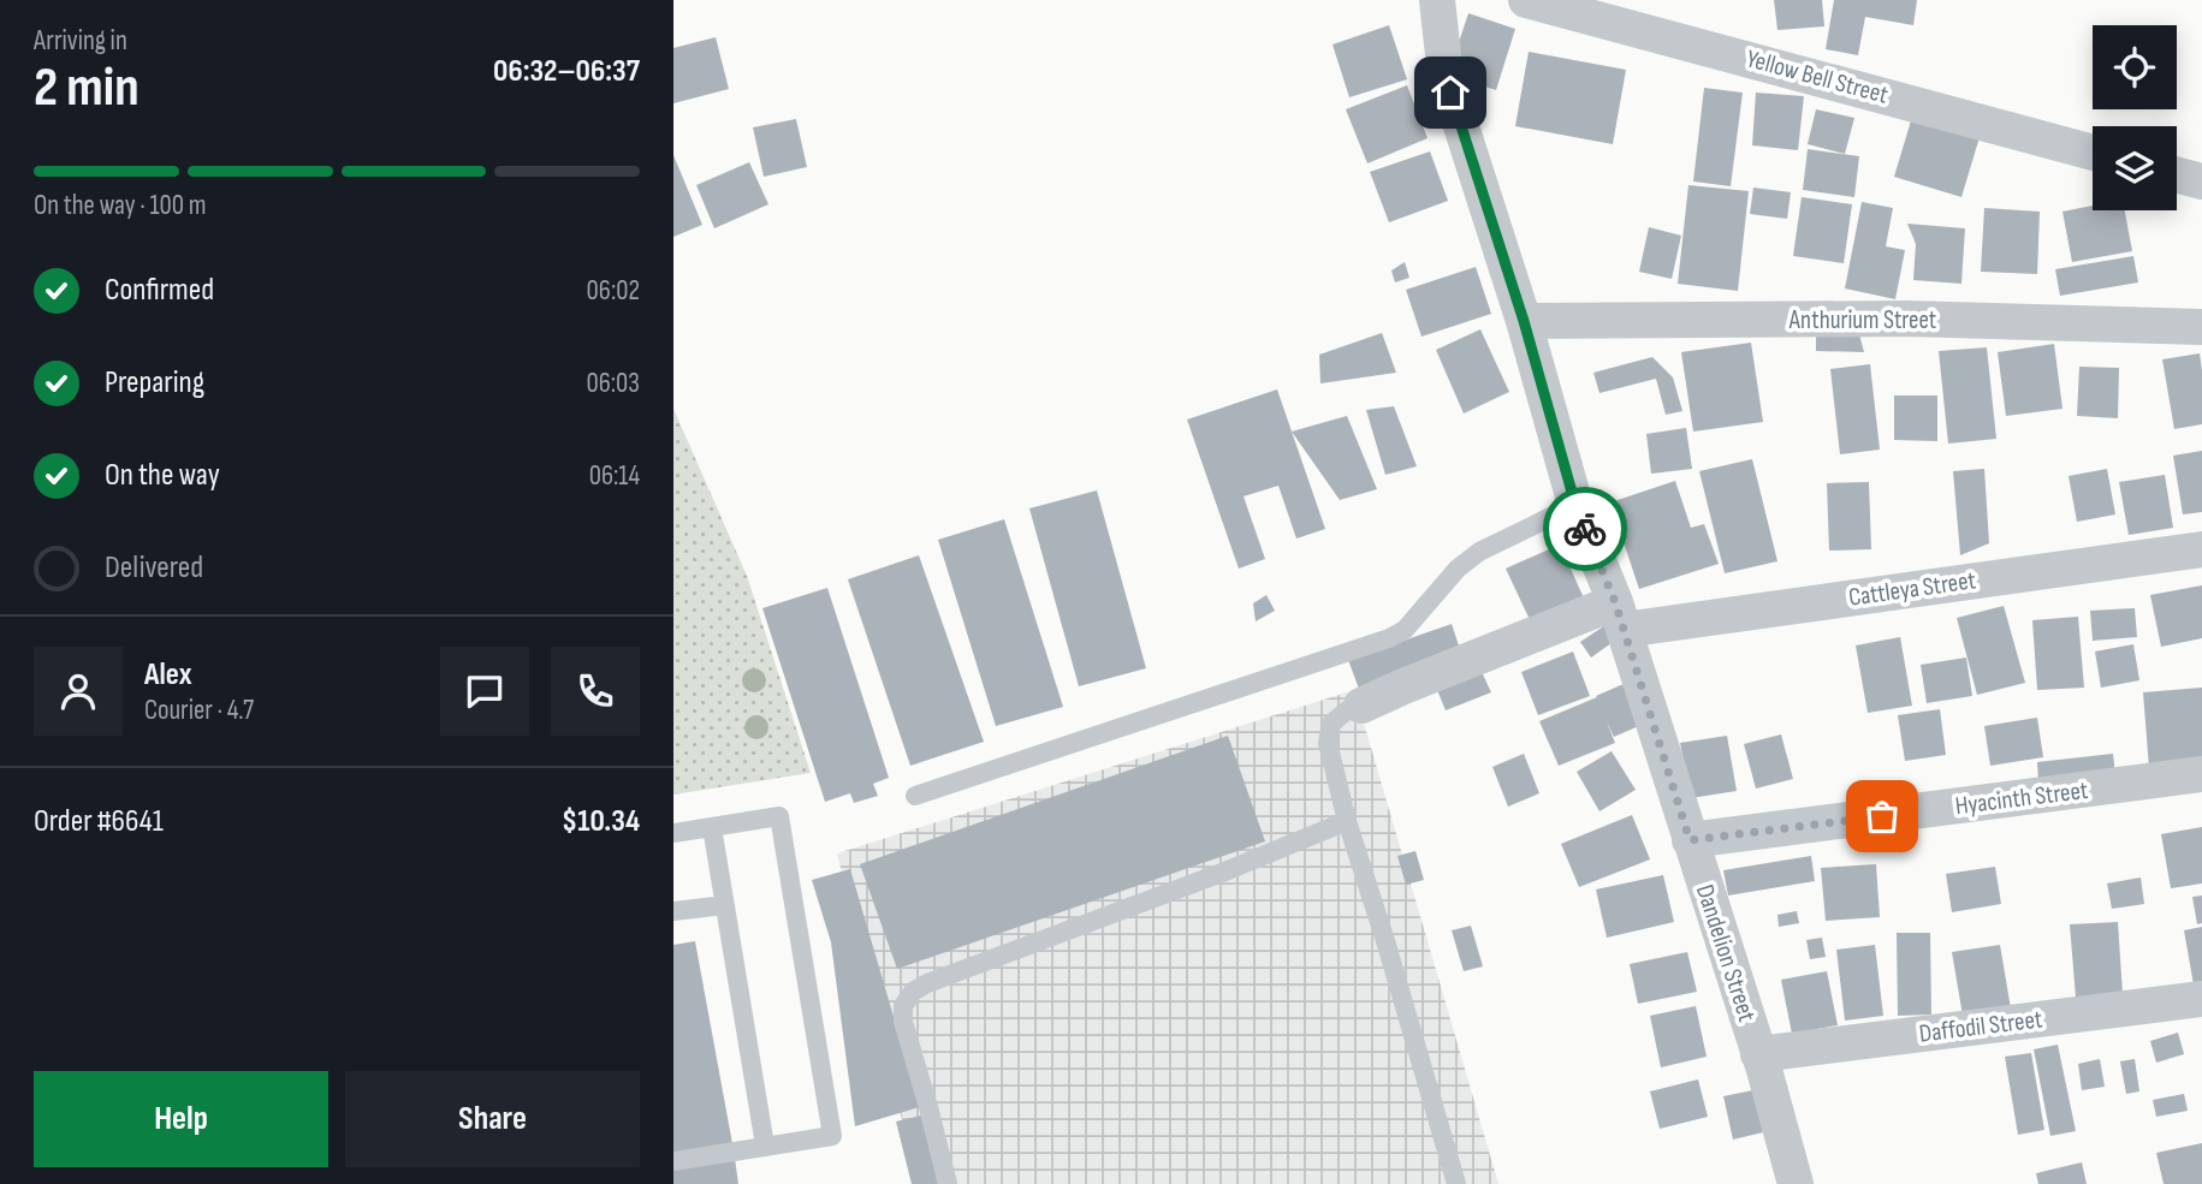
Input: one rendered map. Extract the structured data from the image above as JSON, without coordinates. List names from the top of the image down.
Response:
{
  "streets": {
    "street": [
      "Yellow Bell Street",
      "Anthurium Street",
      "Cattleya Street",
      "Hyacinth Street",
      "Dandelion Street",
      "Daffodil Street"
    ]
  },
  "crossings": [
    ["Anthurium Street", "Dandelion Street"],
    ["Cattleya Street", "Dandelion Street"],
    ["Hyacinth Street", "Dandelion Street"],
    ["Dandelion Street", "Daffodil Street"]
  ],
  "page": {
    "heading": ["2 min", "Arriving in", "06:32–06:37"],
    "panel": [
      "Alex",
      "Courier · 4.7",
      "Order #6641",
      "$10.34"
    ],
    "bar": "On the way · 100 m",
    "list": [
      ["Confirmed", "06:02"],
      ["Preparing", "06:03"],
      ["On the way", "06:14"],
      "Delivered"
    ],
    "buttons": ["Help", "Share"]
  }
}
